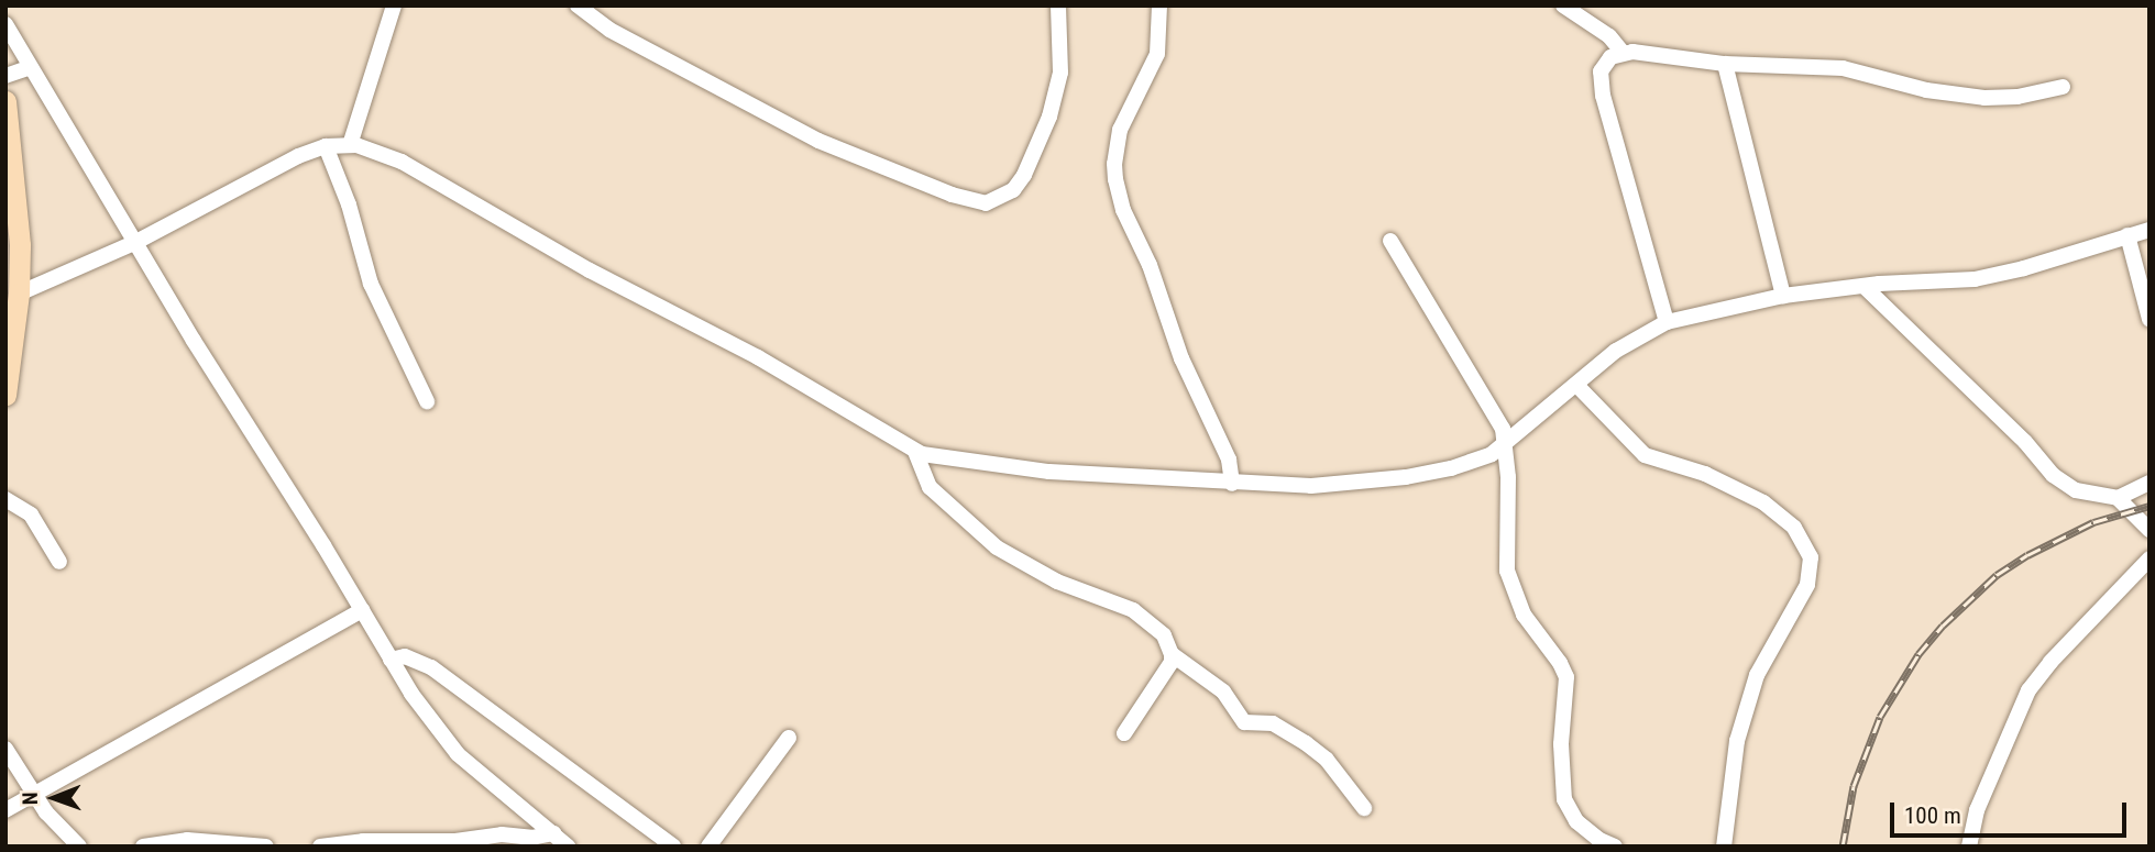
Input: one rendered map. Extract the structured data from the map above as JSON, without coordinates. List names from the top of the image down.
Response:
{
  "scale_bar": "100 m",
  "north": "left"
}
